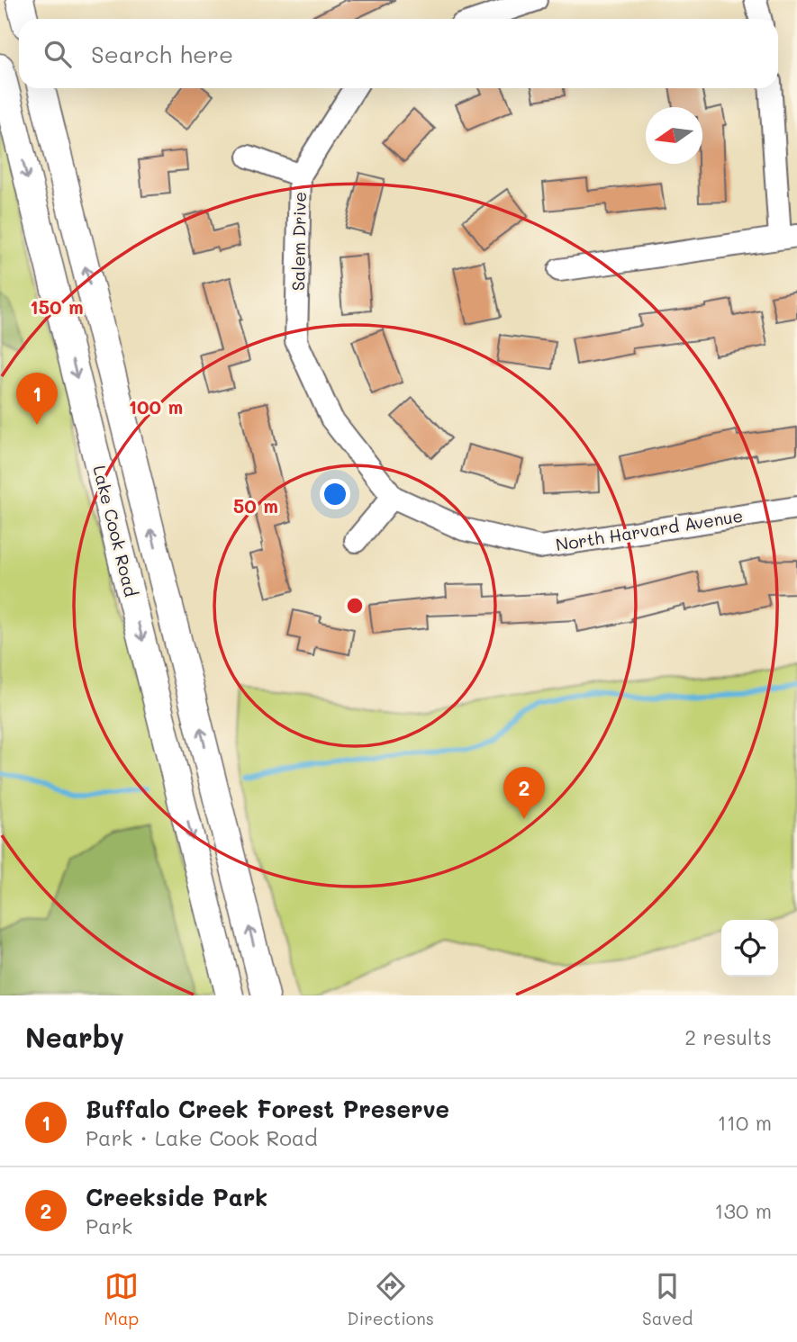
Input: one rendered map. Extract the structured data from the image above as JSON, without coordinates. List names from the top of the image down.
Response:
{
  "streets": {
    "main road": ["Lake Cook Road"],
    "street": ["Salem Drive", "North Harvard Avenue"]
  },
  "crossings": [
    ["Salem Drive", "North Harvard Avenue"]
  ],
  "north": "left",
  "page": {
    "search": "Search here",
    "pins": ["1", "2"],
    "heading": ["Nearby", "2 results"],
    "list": [
      {
        "mark": "1",
        "name": "Buffalo Creek Forest Preserve",
        "note": "Park · Lake Cook Road",
        "value": "110 m"
      },
      {
        "mark": "2",
        "name": "Creekside Park",
        "note": "Park",
        "value": "130 m"
      }
    ],
    "nav": ["Map", "Directions", "Saved"]
  },
  "rings": ["150 m", "100 m", "50 m"]
}
